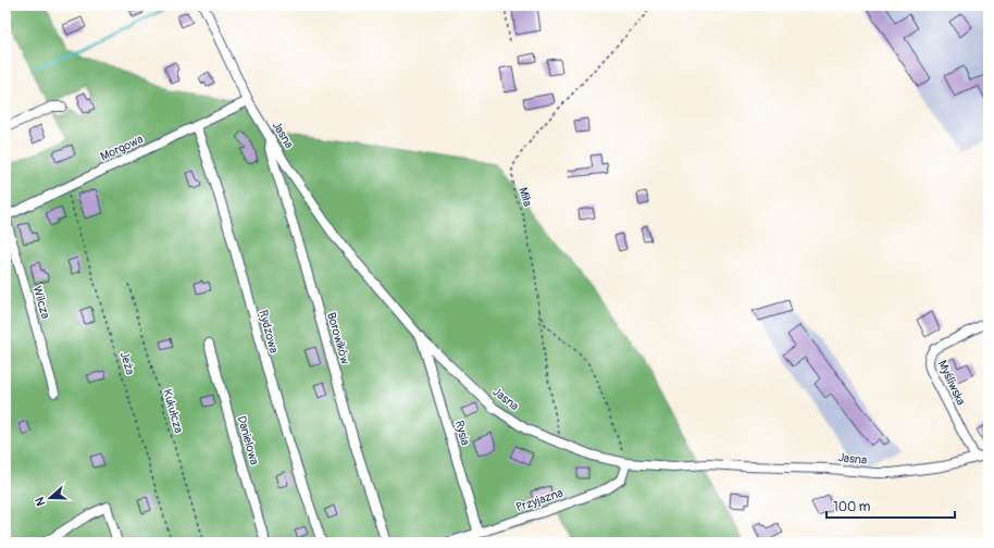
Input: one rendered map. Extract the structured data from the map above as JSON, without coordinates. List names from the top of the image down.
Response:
{
  "streets": {
    "street": [
      "Jasna",
      "Morgowa",
      "Wilcza",
      "Rydzowa",
      "Borowików",
      "Myśliwska",
      "Rysia",
      "Danielowa",
      "Przyjazna"
    ],
    "path": ["Miła", "Jeża", "Kukułcza"]
  },
  "crossings": [
    ["Jasna", "Morgowa"],
    ["Jasna", "Miła"],
    ["Jasna", "Borowików"],
    ["Jasna", "Myśliwska"],
    ["Jasna", "Rysia"],
    ["Jasna", "Przyjazna"],
    ["Morgowa", "Wilcza"],
    ["Morgowa", "Rydzowa"],
    ["Morgowa", "Jeża"],
    ["Rysia", "Przyjazna"]
  ],
  "scale_bar": "100 m",
  "north": "left"
}
